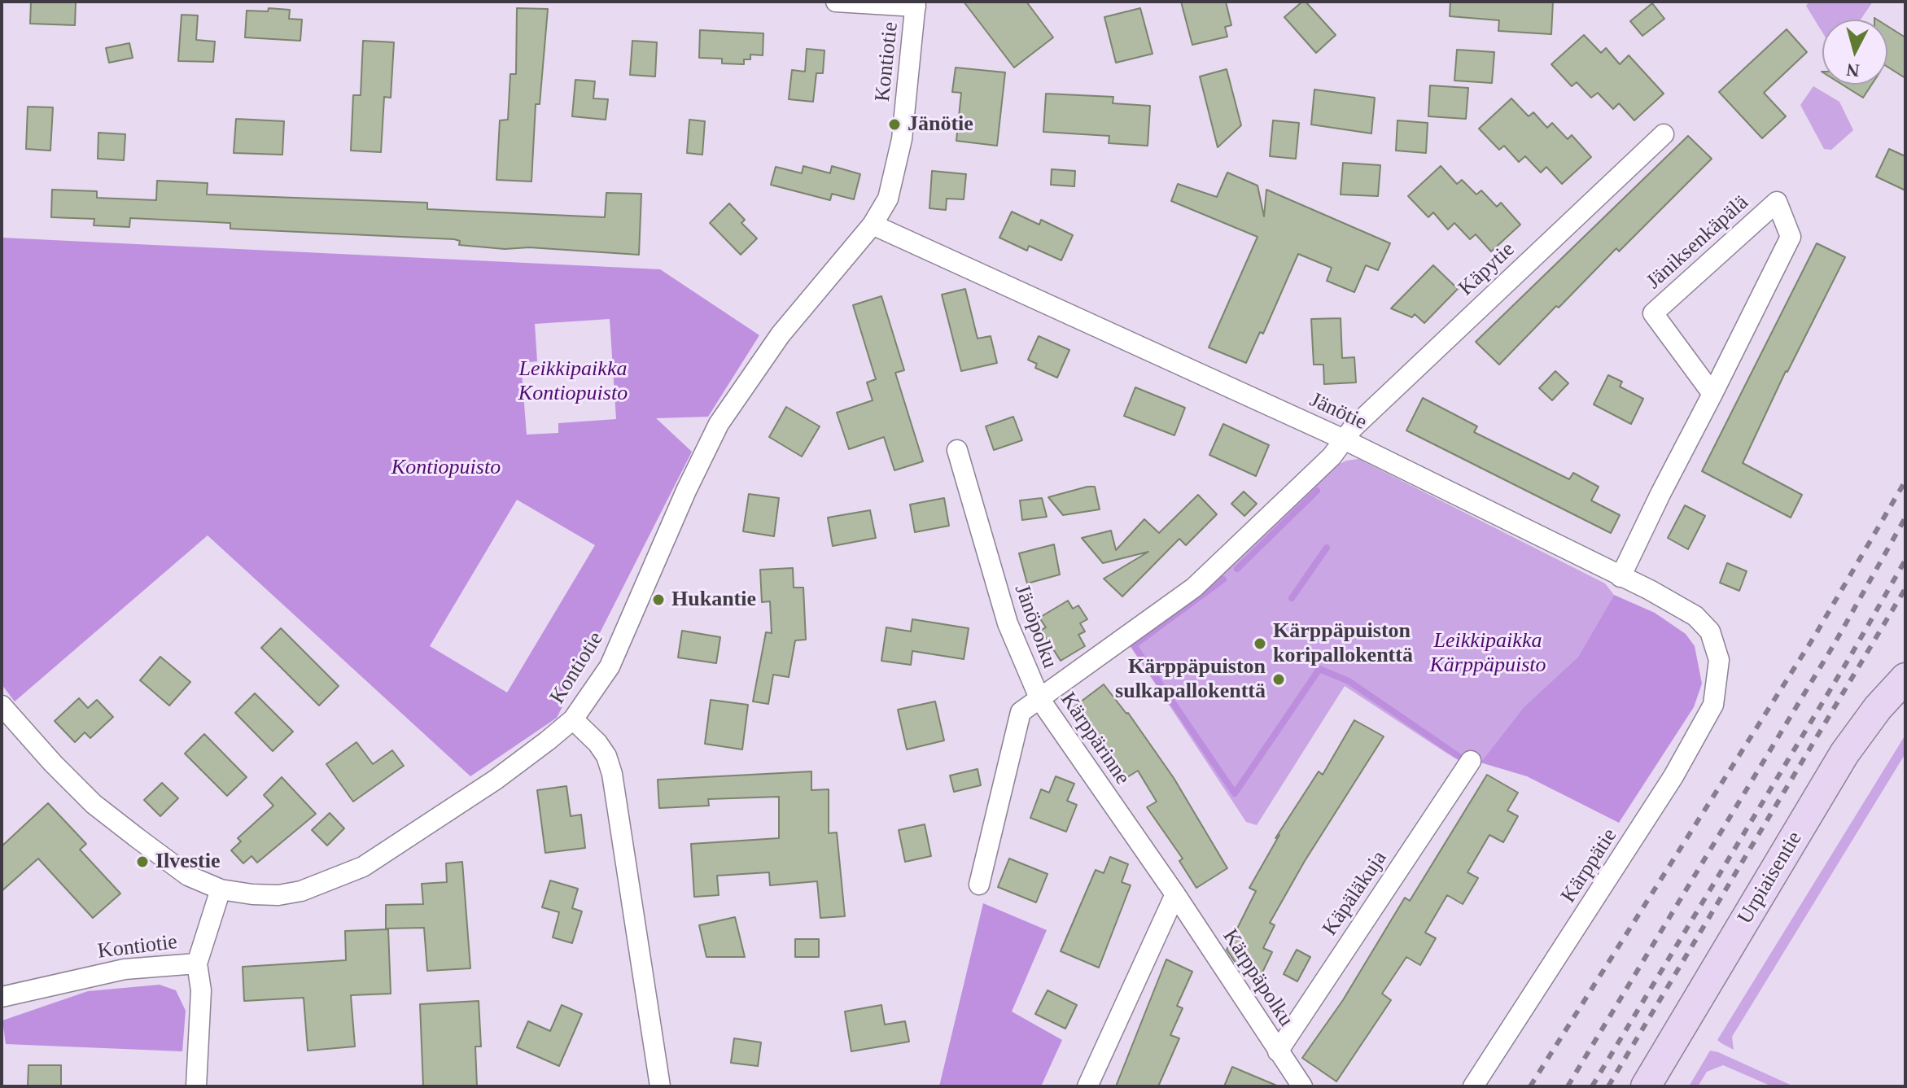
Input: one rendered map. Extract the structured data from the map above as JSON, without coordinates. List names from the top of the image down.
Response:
{
  "streets": {
    "main road": ["Urpiaisentie"],
    "street": [
      "Kontiotie",
      "Jäniksenkäpälä",
      "Käpytie",
      "Jänötie",
      "Jänöpolku",
      "Kärppärinne",
      "Kärppätie",
      "Käpäläkuja",
      "Kärppäpolku"
    ]
  },
  "crossings": [
    ["Kontiotie", "Jänötie"],
    ["Jäniksenkäpälä", "Jänötie"],
    ["Käpytie", "Jänötie"],
    ["Käpytie", "Kärppärinne"],
    ["Jänötie", "Kärppärinne"],
    ["Jänötie", "Kärppätie"],
    ["Jänöpolku", "Kärppärinne"],
    ["Kärppärinne", "Kärppäpolku"],
    ["Käpäläkuja", "Kärppäpolku"]
  ],
  "parks": ["Leikkipaikka Kontiopuisto", "Kontiopuisto", "Leikkipaikka Kärppäpuisto"],
  "places": [
    "Jänötie",
    "Hukantie",
    "Kärppäpuiston koripallokenttä",
    "Kärppäpuiston sulkapallokenttä",
    "Ilvestie"
  ],
  "north": "bottom"
}
